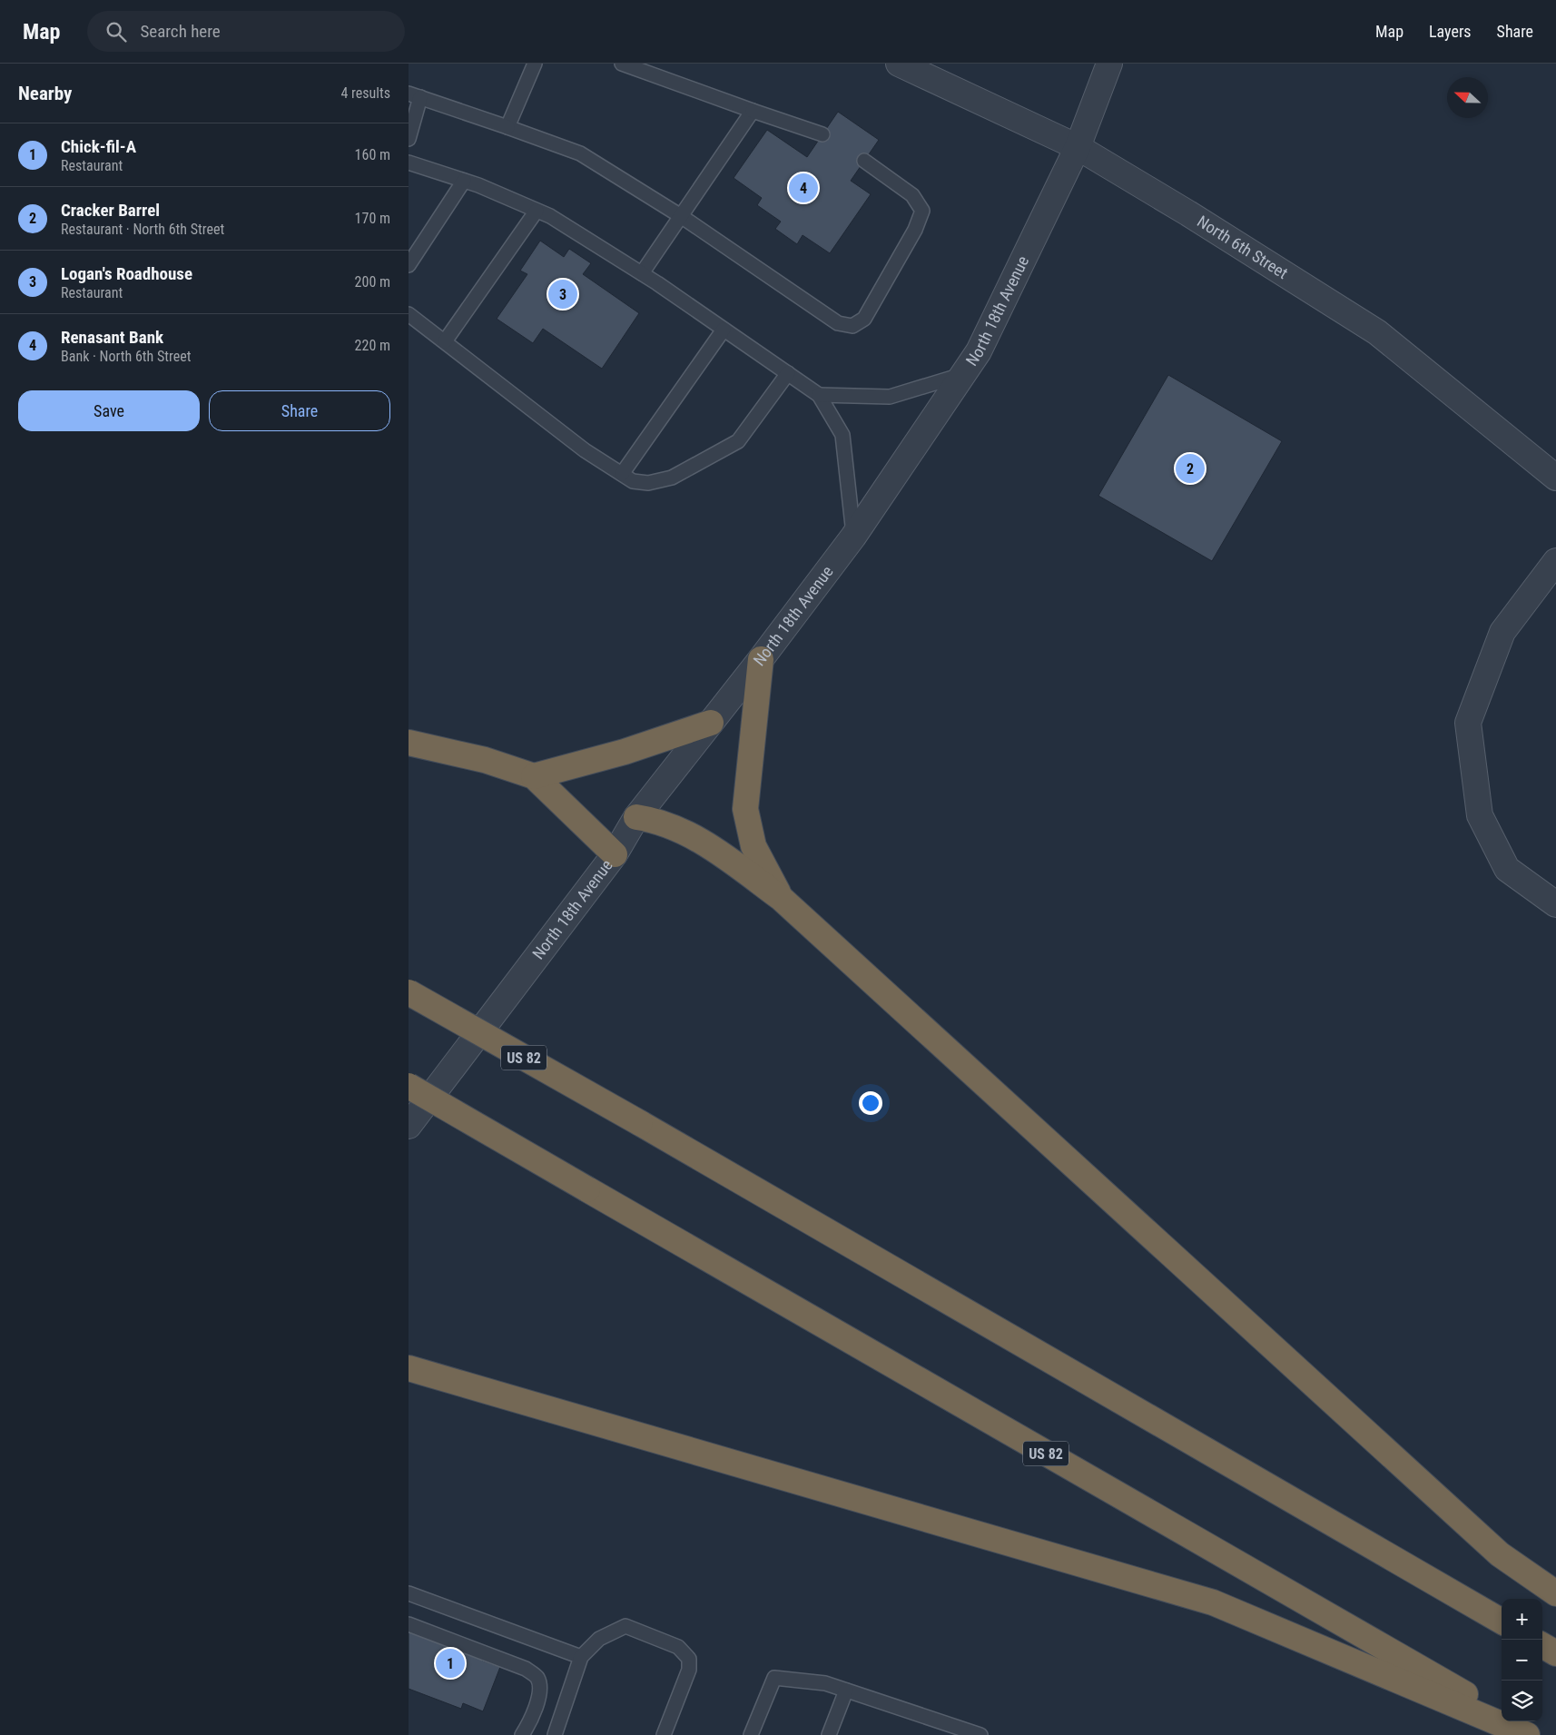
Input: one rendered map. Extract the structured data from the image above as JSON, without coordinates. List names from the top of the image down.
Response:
{
  "streets": {
    "highway": ["US 82"],
    "street": ["North 6th Street", "North 18th Avenue"]
  },
  "crossings": [
    ["North 6th Street", "North 18th Avenue"]
  ],
  "north": "left",
  "page": {
    "header": "Map",
    "search": "Search here",
    "nav": ["Map", "Layers", "Share"],
    "heading": ["Nearby", "4 results"],
    "list": [
      {
        "mark": "1",
        "name": "Chick-fil-A",
        "note": "Restaurant",
        "value": "160 m"
      },
      {
        "mark": "2",
        "name": "Cracker Barrel",
        "note": "Restaurant · North 6th Street",
        "value": "170 m"
      },
      {
        "mark": "3",
        "name": "Logan's Roadhouse",
        "note": "Restaurant",
        "value": "200 m"
      },
      {
        "mark": "4",
        "name": "Renasant Bank",
        "note": "Bank · North 6th Street",
        "value": "220 m"
      }
    ],
    "pins": [
      "4",
      "3",
      "2",
      "1"
    ],
    "buttons": ["Save", "Share"],
    "map_buttons": ["+", "−"]
  }
}
